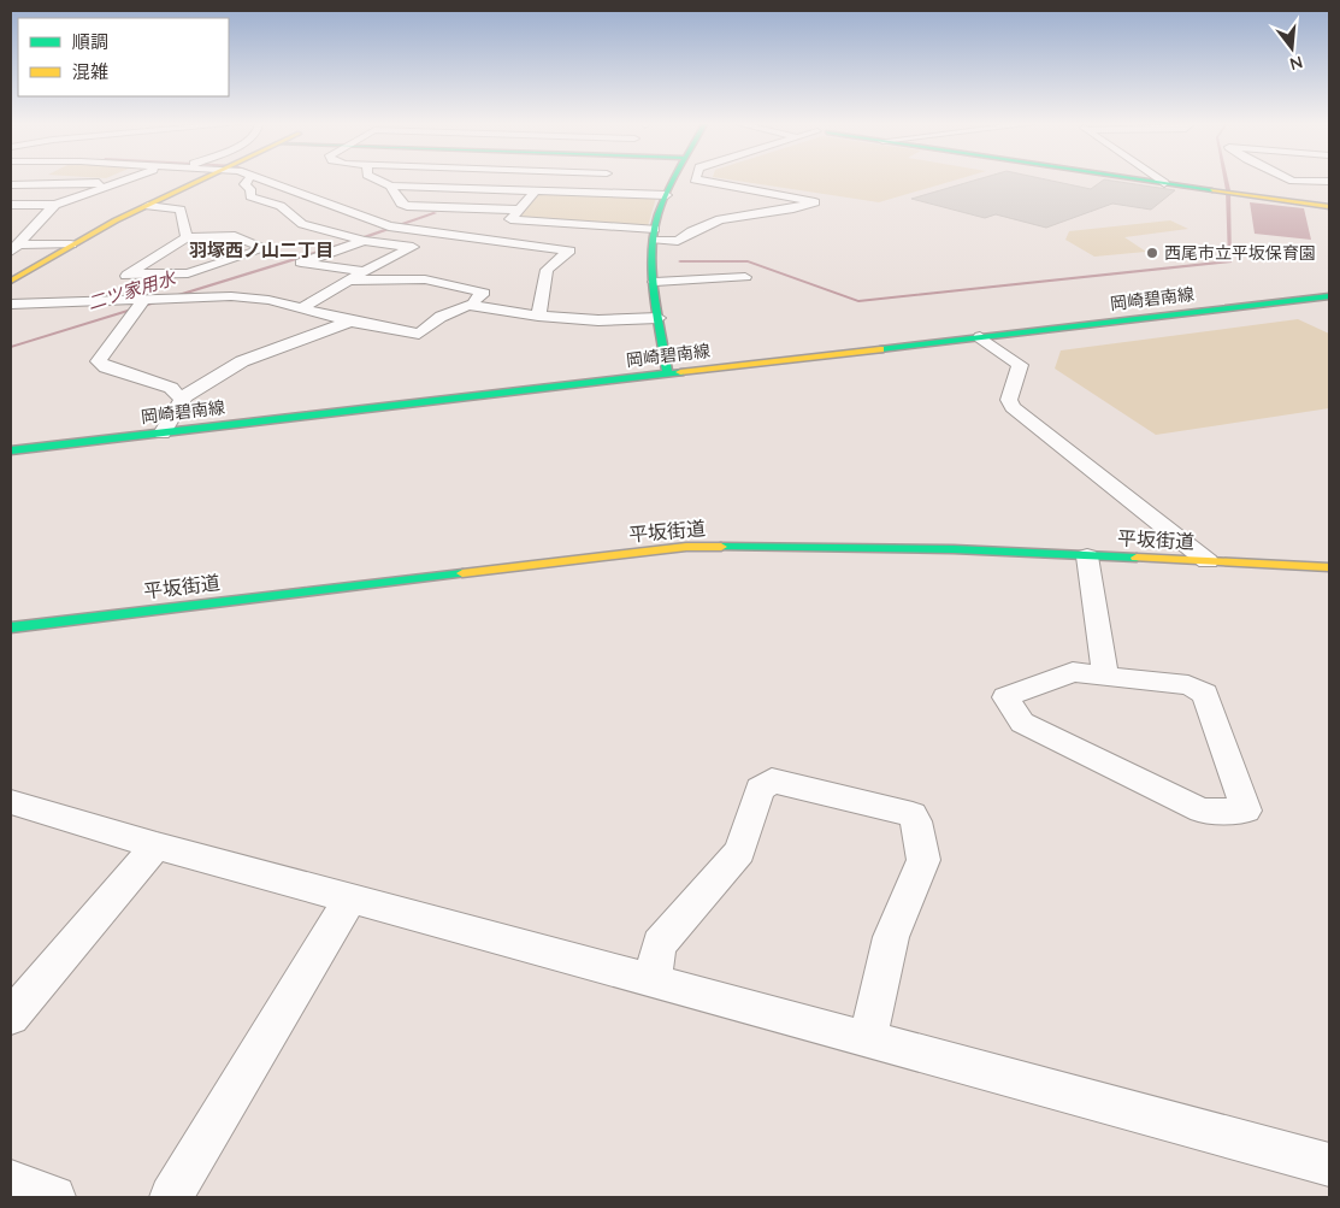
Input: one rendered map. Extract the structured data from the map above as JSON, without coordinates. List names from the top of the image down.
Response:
{
  "streets": {
    "street": ["岡崎碧南線", "平坂街道"]
  },
  "districts": ["羽塚西ノ山二丁目"],
  "water": ["二ツ家用水"],
  "places": ["西尾市立平坂保育園"],
  "legend": ["順調", "混雑"],
  "north": "bottom"
}
